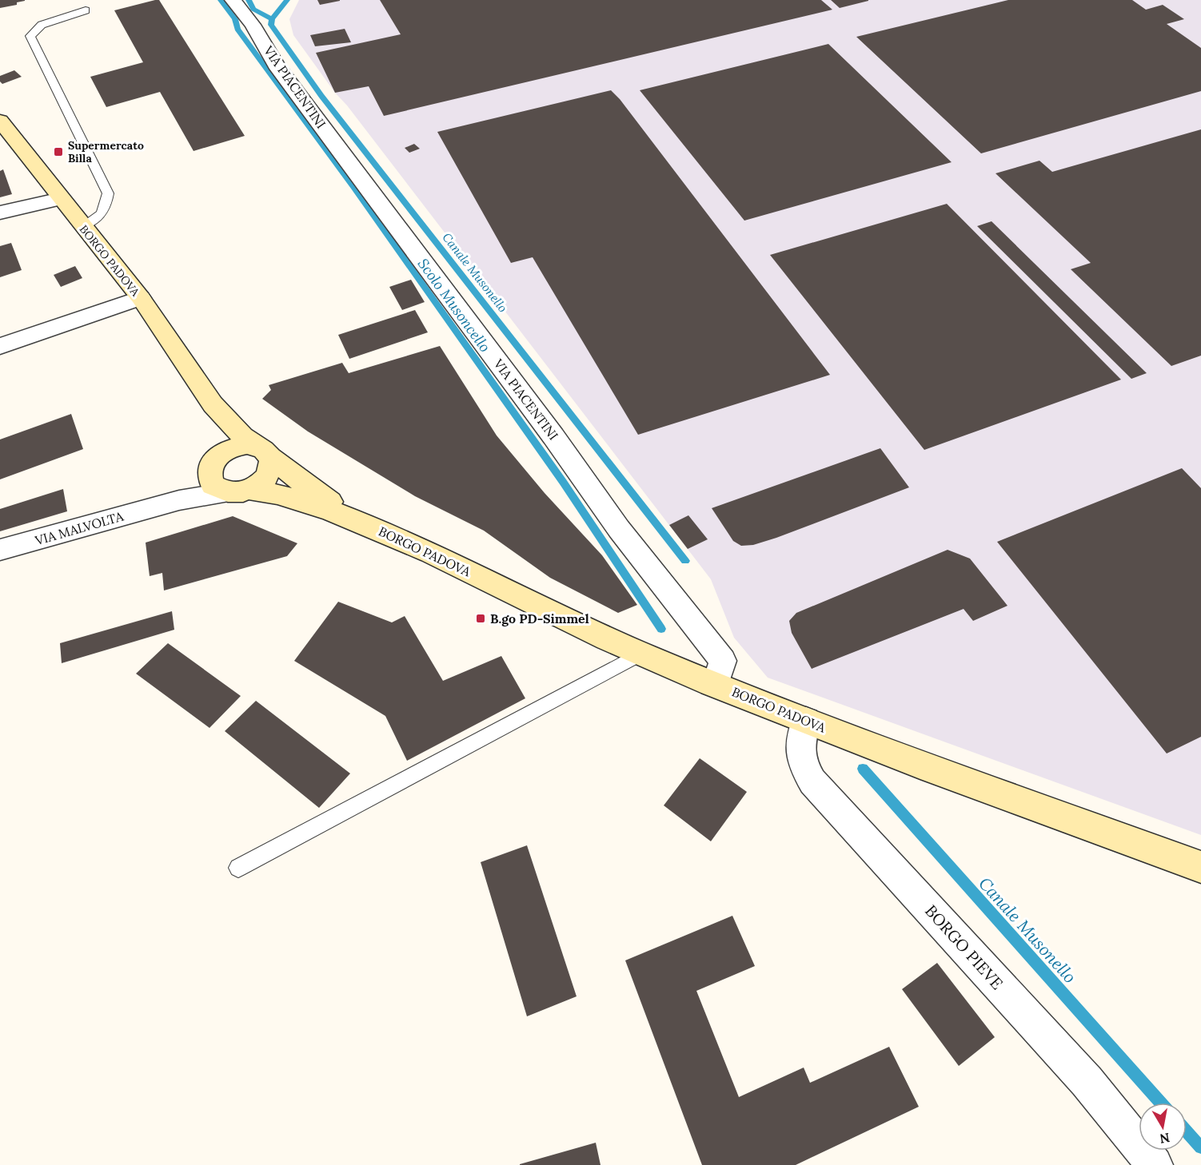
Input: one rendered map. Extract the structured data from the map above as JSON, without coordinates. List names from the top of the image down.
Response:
{
  "streets": {
    "street": [
      "VIA PIACENTINI",
      "BORGO PADOVA",
      "VIA MALVOLTA",
      "BORGO PIEVE"
    ]
  },
  "crossings": [
    ["VIA PIACENTINI", "BORGO PADOVA"],
    ["BORGO PADOVA", "VIA MALVOLTA"],
    ["BORGO PADOVA", "BORGO PIEVE"]
  ],
  "water": ["Canale Musonello", "Scolo Musoncello"],
  "places": {
    "transit": ["Supermercato Billa", "B.go PD-Simmel"]
  },
  "north": "bottom"
}
